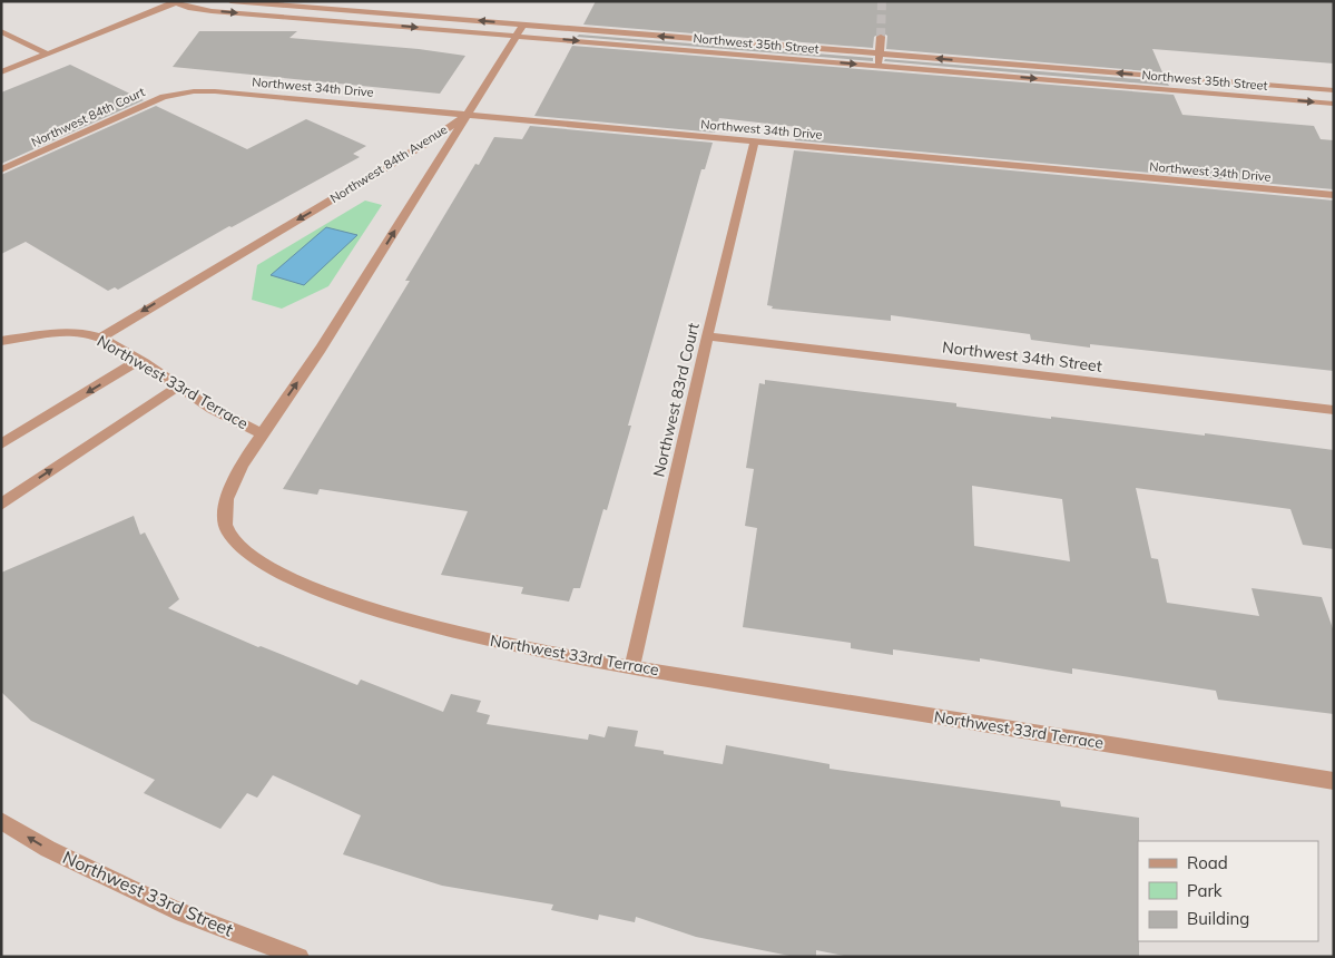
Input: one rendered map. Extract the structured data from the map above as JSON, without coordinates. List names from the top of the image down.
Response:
{
  "streets": {
    "street": [
      "Northwest 35th Street",
      "Northwest 34th Drive",
      "Northwest 84th Court",
      "Northwest 84th Avenue",
      "Northwest 34th Street",
      "Northwest 33rd Terrace",
      "Northwest 83rd Court",
      "Northwest 33rd Street"
    ]
  },
  "crossings": [
    ["Northwest 34th Drive", "Northwest 84th Court"],
    ["Northwest 34th Drive", "Northwest 84th Avenue"],
    ["Northwest 34th Drive", "Northwest 83rd Court"],
    ["Northwest 84th Avenue", "Northwest 33rd Terrace"],
    ["Northwest 34th Street", "Northwest 83rd Court"],
    ["Northwest 33rd Terrace", "Northwest 83rd Court"]
  ],
  "one_way": ["Northwest 33rd Street"],
  "legend": ["Road", "Park", "Building"]
}
